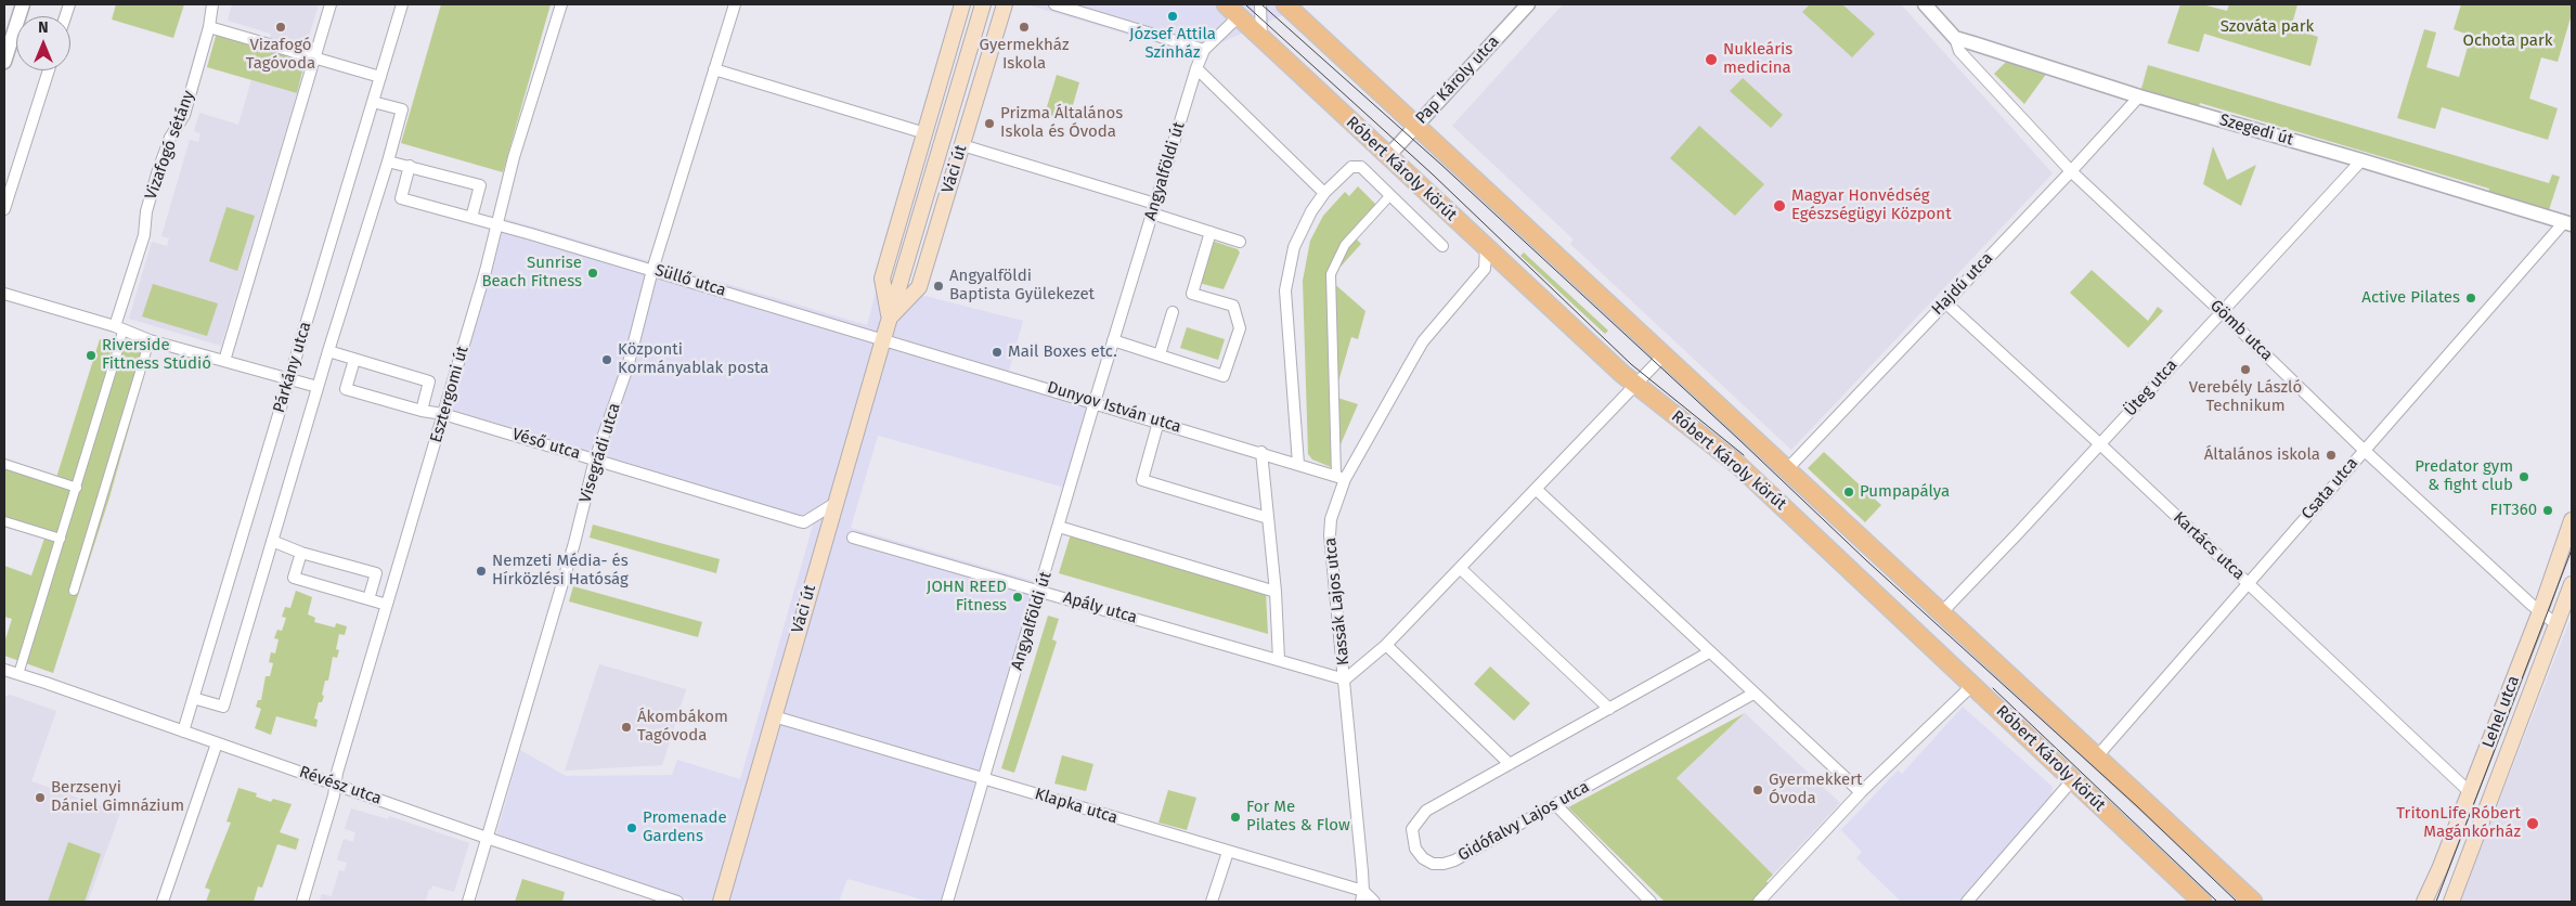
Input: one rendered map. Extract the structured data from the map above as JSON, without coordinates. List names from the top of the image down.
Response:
{
  "streets": {
    "main road": ["Váci út", "Róbert Károly körút", "Lehel utca"],
    "street": [
      "Pap Károly utca",
      "Szegedi út",
      "Vizafogó sétány",
      "Angyalföldi út",
      "Süllő utca",
      "Hajdú utca",
      "Gömb utca",
      "Párkány utca",
      "Üteg utca",
      "Esztergomi út",
      "Dunyov István utca",
      "Véső utca",
      "Visegrádi utca",
      "Csata utca",
      "Kartács utca",
      "Kassák Lajos utca",
      "Apály utca",
      "Révész utca",
      "Klapka utca",
      "Gidófalvy Lajos utca"
    ]
  },
  "crossings": [
    ["Pap Károly utca", "Róbert Károly körút"],
    ["Szegedi út", "Hajdú utca"],
    ["Szegedi út", "Gömb utca"],
    ["Szegedi út", "Üteg utca"],
    ["Szegedi út", "Csata utca"],
    ["Váci út", "Süllő utca"],
    ["Váci út", "Dunyov István utca"],
    ["Váci út", "Véső utca"],
    ["Váci út", "Klapka utca"],
    ["Róbert Károly körút", "Angyalföldi út"],
    ["Róbert Károly körút", "Hajdú utca"],
    ["Róbert Károly körút", "Üteg utca"],
    ["Róbert Károly körút", "Csata utca"],
    ["Róbert Károly körút", "Kassák Lajos utca"],
    ["Angyalföldi út", "Dunyov István utca"],
    ["Angyalföldi út", "Apály utca"],
    ["Angyalföldi út", "Klapka utca"],
    ["Süllő utca", "Esztergomi út"],
    ["Süllő utca", "Dunyov István utca"],
    ["Süllő utca", "Visegrádi utca"],
    ["Hajdú utca", "Gömb utca"],
    ["Hajdú utca", "Kartács utca"],
    ["Gömb utca", "Üteg utca"],
    ["Gömb utca", "Csata utca"],
    ["Gömb utca", "Lehel utca"],
    ["Párkány utca", "Révész utca"],
    ["Üteg utca", "Kartács utca"],
    ["Esztergomi út", "Véső utca"],
    ["Esztergomi út", "Révész utca"],
    ["Dunyov István utca", "Kassák Lajos utca"],
    ["Véső utca", "Visegrádi utca"],
    ["Visegrádi utca", "Révész utca"],
    ["Csata utca", "Kartács utca"],
    ["Kartács utca", "Lehel utca"],
    ["Kassák Lajos utca", "Apály utca"],
    ["Kassák Lajos utca", "Klapka utca"]
  ],
  "parks": ["Szováta park", "Ochota park"],
  "places": [
    "József Attila Színház",
    "Vizafogó Tagóvoda",
    "Gyermekház Iskola",
    "Nukleáris medicina",
    "Prizma Általános Iskola és Óvoda",
    "Magyar Honvédség Egészségügyi Központ",
    "Sunrise Beach Fitness",
    "Angyalföldi Baptista Gyülekezet",
    "Active Pilates",
    "Mail Boxes etc.",
    "Riverside Fittness Stúdió",
    "Központi Kormányablak posta",
    "Verebély László Technikum",
    "Általános iskola",
    "Predator gym & fight club",
    "Pumpapálya",
    "FIT360",
    "Nemzeti Média- és Hírközlési Hatóság",
    "JOHN REED Fitness",
    "Ákombákom Tagóvoda",
    "Gyermekkert Óvoda",
    "Berzsenyi Dániel Gimnázium",
    "For Me Pilates & Flow",
    "TritonLife Róbert Magánkórház",
    "Promenade Gardens"
  ],
  "north": "top"
}
